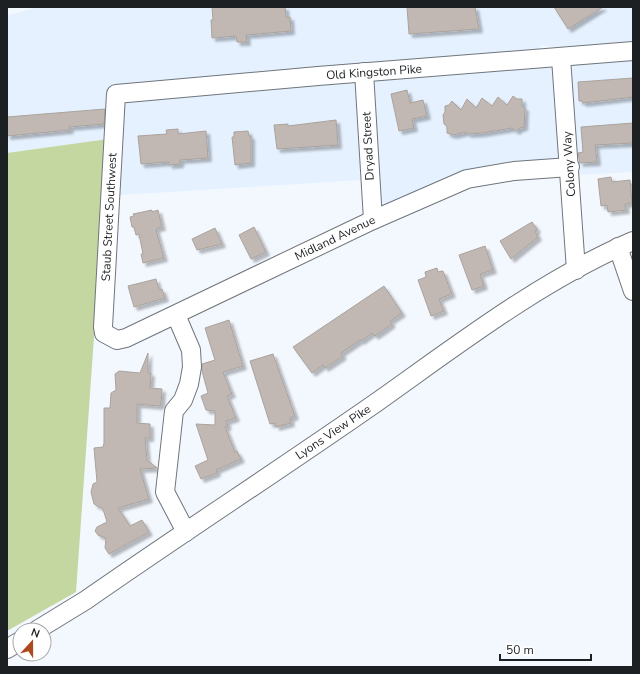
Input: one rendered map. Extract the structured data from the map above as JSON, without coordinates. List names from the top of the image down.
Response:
{
  "streets": {
    "street": [
      "Old Kingston Pike",
      "Dryad Street",
      "Colony Way",
      "Staub Street Southwest",
      "Midland Avenue",
      "Lyons View Pike"
    ]
  },
  "crossings": [
    ["Old Kingston Pike", "Dryad Street"],
    ["Old Kingston Pike", "Colony Way"],
    ["Old Kingston Pike", "Staub Street Southwest"],
    ["Dryad Street", "Midland Avenue"],
    ["Colony Way", "Midland Avenue"],
    ["Colony Way", "Lyons View Pike"],
    ["Staub Street Southwest", "Midland Avenue"]
  ],
  "scale_bar": "50 m",
  "north": "top"
}
